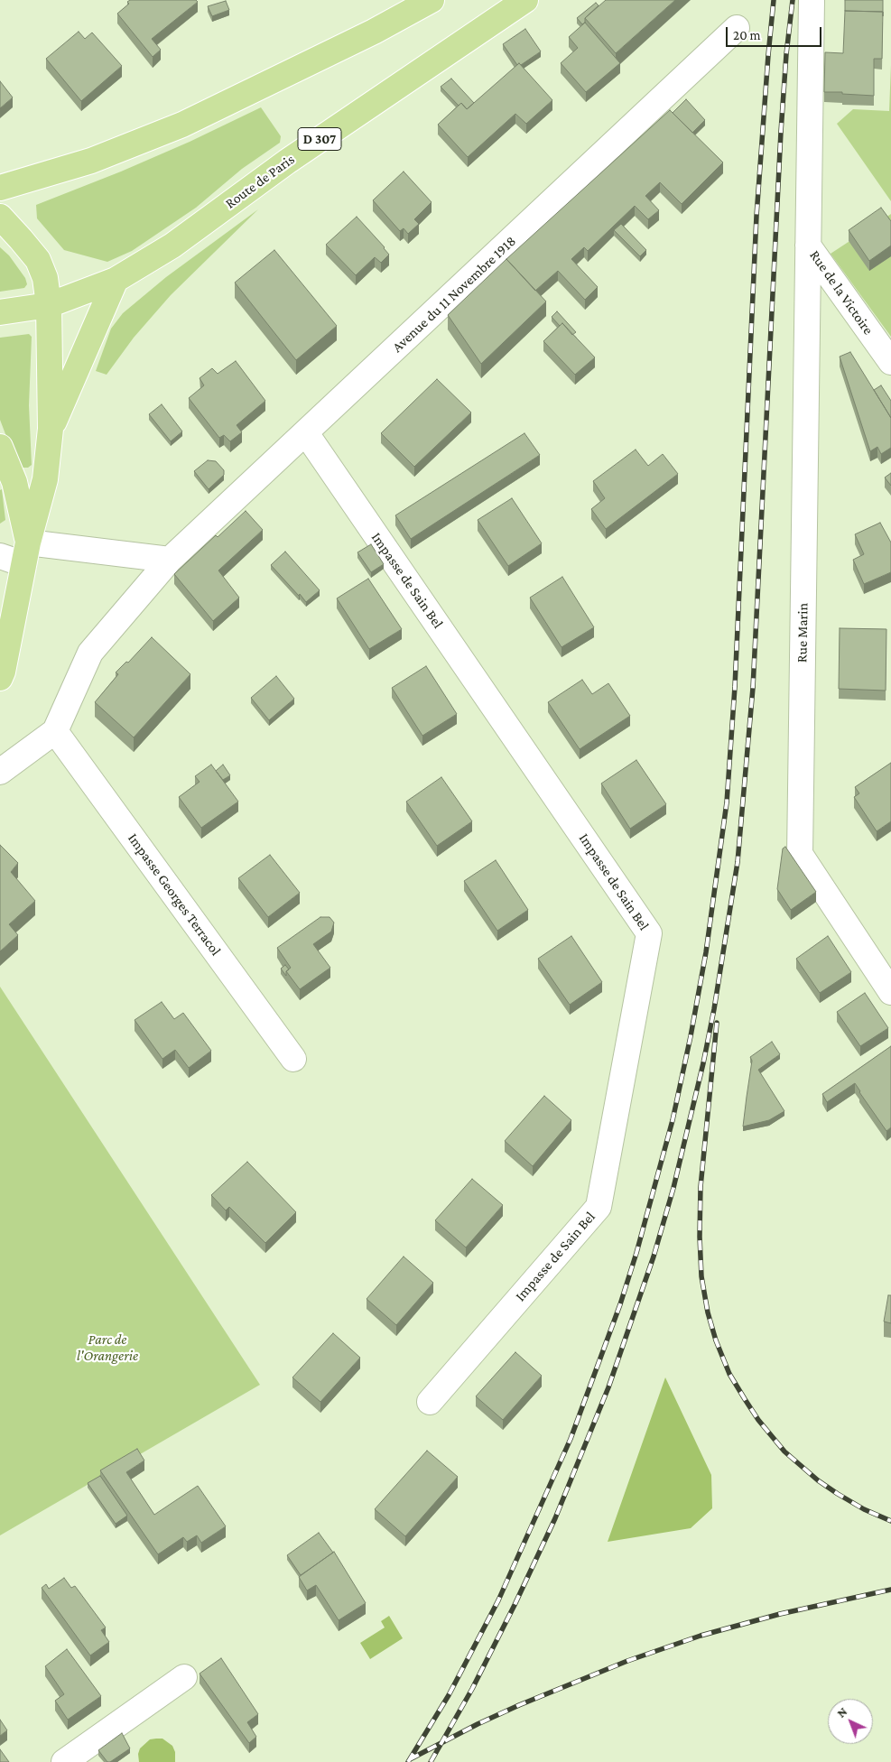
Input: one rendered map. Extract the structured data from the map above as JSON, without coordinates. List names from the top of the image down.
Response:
{
  "streets": {
    "main road": ["D 307", "Route de Paris"],
    "street": [
      "Rue de la Victoire",
      "Avenue du 11 Novembre 1918",
      "Impasse de Sain Bel",
      "Rue Marin",
      "Impasse Georges Terracol"
    ]
  },
  "crossings": [
    ["Rue de la Victoire", "Rue Marin"],
    ["Avenue du 11 Novembre 1918", "Impasse de Sain Bel"],
    ["Avenue du 11 Novembre 1918", "Impasse Georges Terracol"]
  ],
  "parks": ["Parc de l'Orangerie"],
  "scale_bar": "20 m",
  "north": "top left"
}
